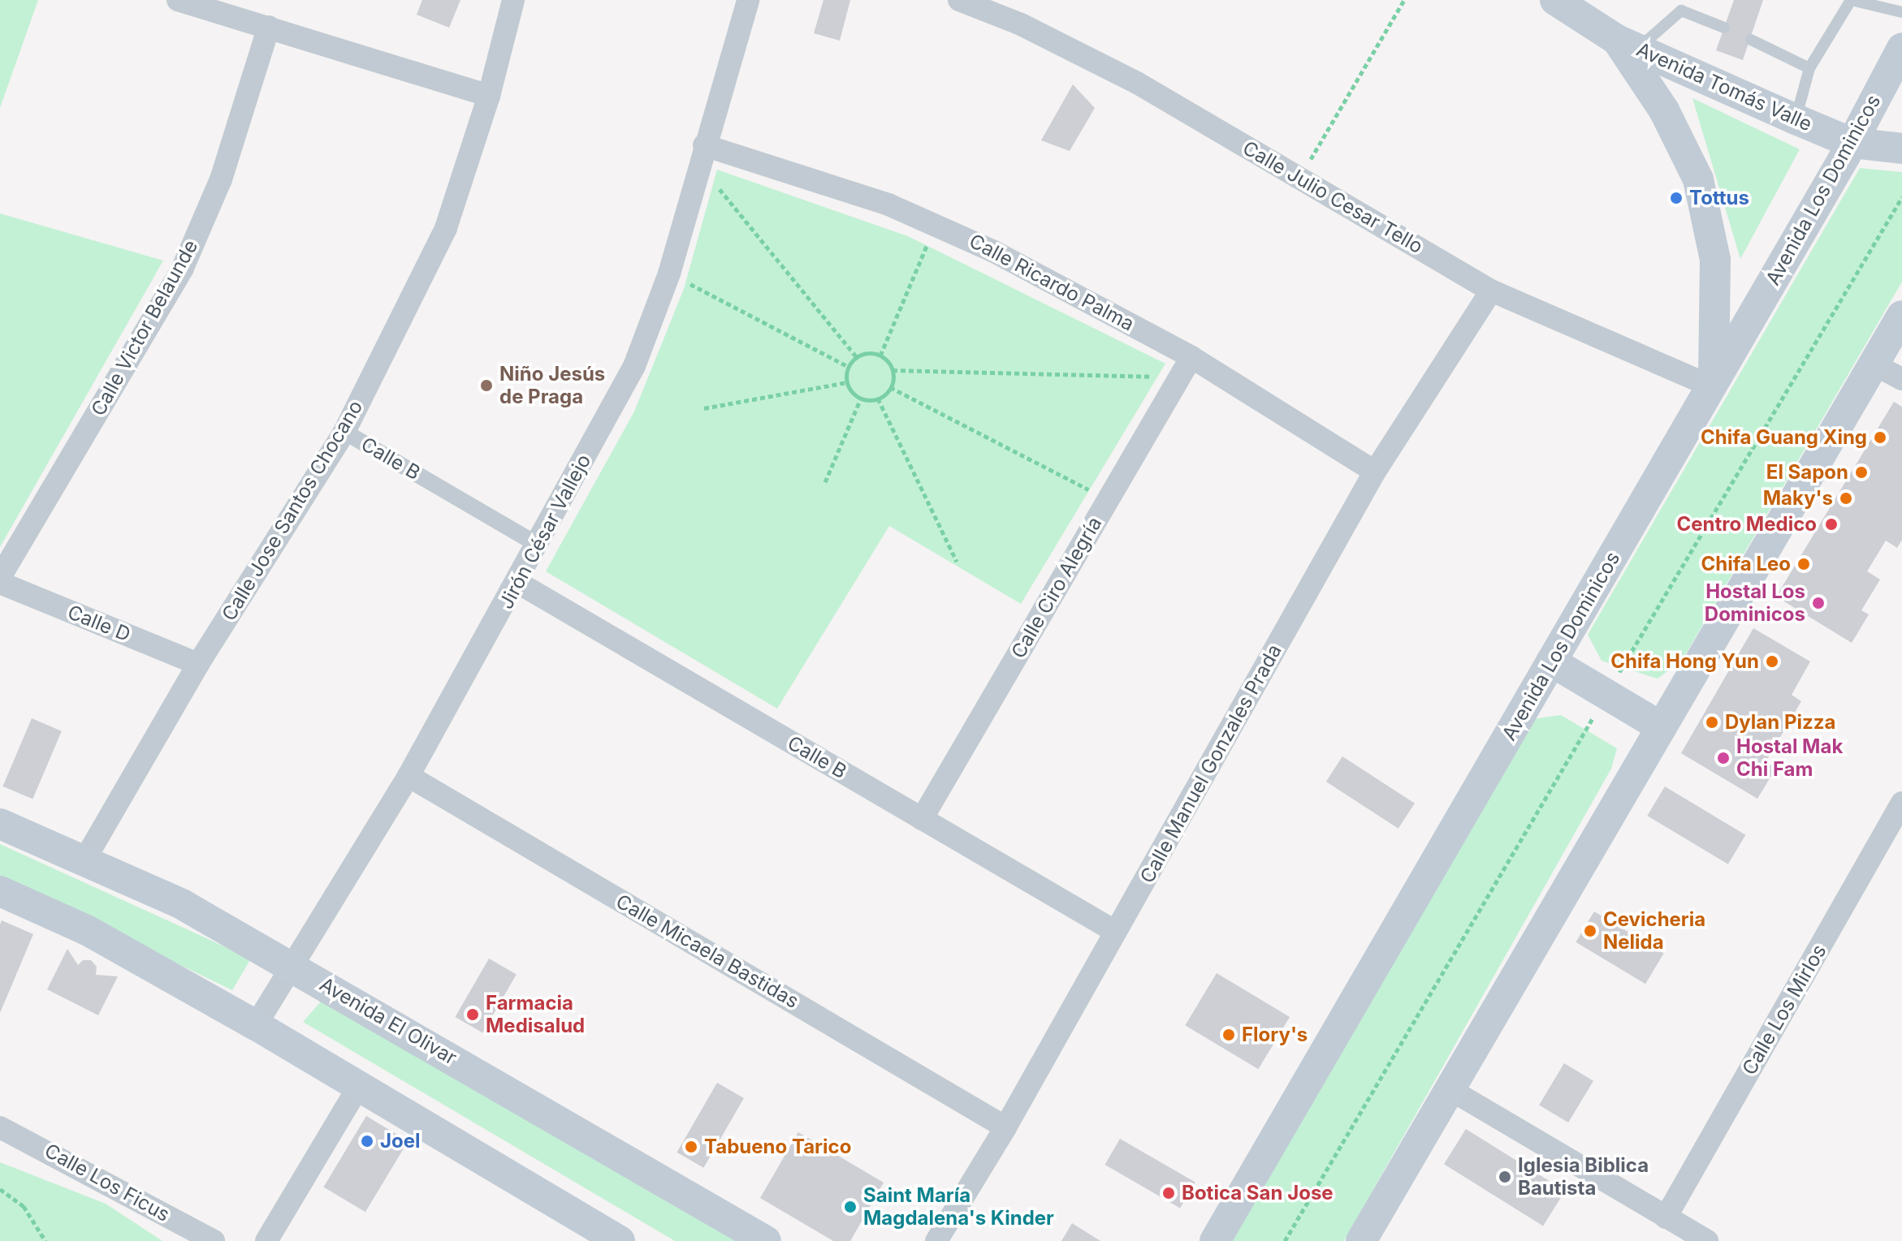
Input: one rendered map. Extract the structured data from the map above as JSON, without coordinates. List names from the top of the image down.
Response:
{
  "streets": {
    "main road": ["Avenida Tomás Valle", "Avenida Los Dominicos", "Avenida El Olivar"],
    "street": [
      "Calle Julio Cesar Tello",
      "Calle Ricardo Palma",
      "Calle Victor Belaunde",
      "Calle B",
      "Calle Jose Santos Chocano",
      "Jirón César Vallejo",
      "Calle Ciro Alegría",
      "Calle D",
      "Calle Manuel Gonzales Prada",
      "Calle Micaela Bastidas",
      "Calle Los Mirlos",
      "Calle Los Ficus"
    ]
  },
  "crossings": [
    ["Avenida Tomás Valle", "Avenida Los Dominicos"],
    ["Avenida Los Dominicos", "Calle Julio Cesar Tello"],
    ["Calle Julio Cesar Tello", "Calle Manuel Gonzales Prada"],
    ["Calle Ricardo Palma", "Jirón César Vallejo"],
    ["Calle Ricardo Palma", "Calle Ciro Alegría"],
    ["Calle Ricardo Palma", "Calle Manuel Gonzales Prada"],
    ["Calle B", "Calle Jose Santos Chocano"],
    ["Calle B", "Jirón César Vallejo"],
    ["Calle B", "Calle Ciro Alegría"],
    ["Calle B", "Calle Manuel Gonzales Prada"],
    ["Calle Jose Santos Chocano", "Calle D"],
    ["Calle Jose Santos Chocano", "Avenida El Olivar"],
    ["Jirón César Vallejo", "Calle Micaela Bastidas"],
    ["Jirón César Vallejo", "Avenida El Olivar"],
    ["Calle Manuel Gonzales Prada", "Calle Micaela Bastidas"]
  ],
  "places": [
    "Tottus",
    "Niño Jesús de Praga",
    "Chifa Guang Xing",
    "El Sapon",
    "Maky's",
    "Centro Medico",
    "Chifa Leo",
    "Hostal Los Dominicos",
    "Chifa Hong Yun",
    "Dylan Pizza",
    "Hostal Mak Chi Fam",
    "Cevicheria Nelida",
    "Farmacia Medisalud",
    "Flory's",
    "Joel",
    "Tabueno Tarico",
    "Iglesia Biblica Bautista",
    "Botica San Jose",
    "Saint María Magdalena's Kinder"
  ]
}
